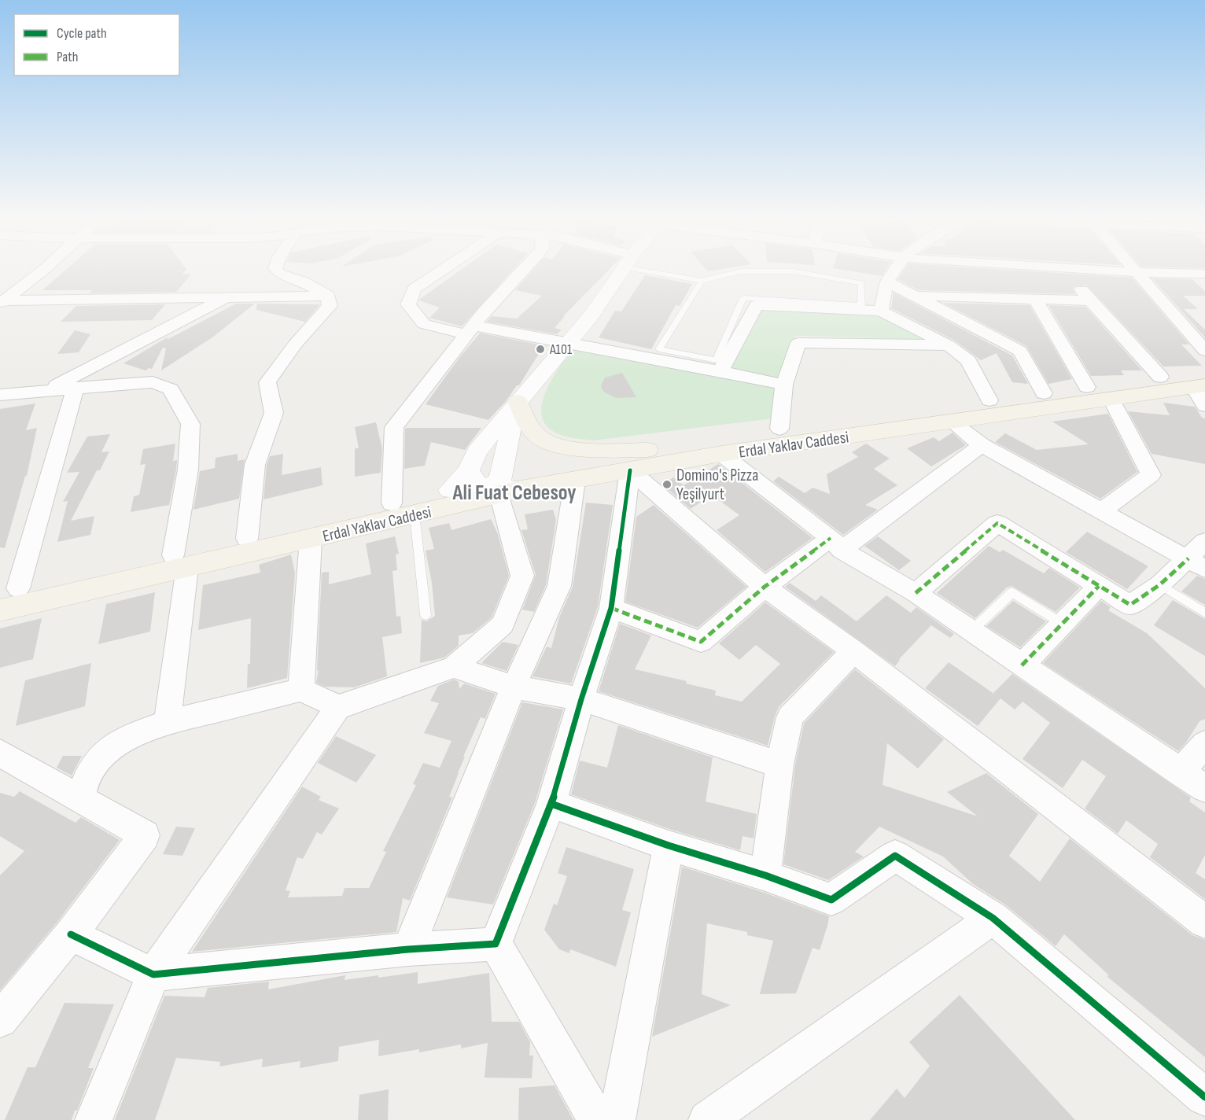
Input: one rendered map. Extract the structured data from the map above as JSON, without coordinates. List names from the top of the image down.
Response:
{
  "streets": {
    "main road": ["Erdal Yaklav Caddesi"]
  },
  "districts": ["Ali Fuat Cebesoy"],
  "places": ["A101", "Domino's Pizza Yeşilyurt"],
  "legend": ["Cycle path", "Path"]
}
